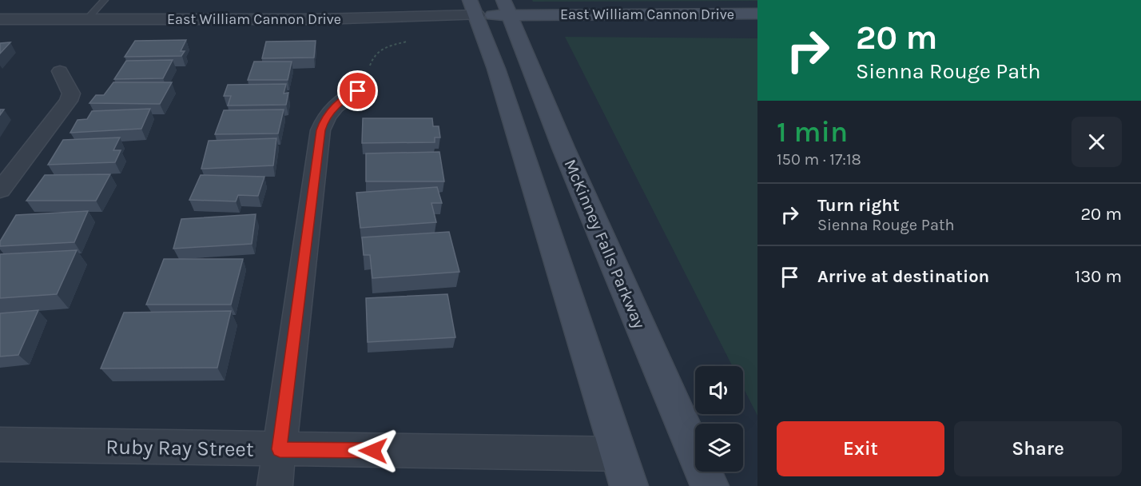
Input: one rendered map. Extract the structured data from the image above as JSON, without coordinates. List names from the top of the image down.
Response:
{
  "streets": {
    "main road": ["East William Cannon Drive", "McKinney Falls Parkway"],
    "street": ["Ruby Ray Street"]
  },
  "crossings": [
    ["East William Cannon Drive", "McKinney Falls Parkway"]
  ],
  "page": {
    "turn": ["20 m", "Sienna Rouge Path"],
    "heading": ["1 min", "150 m · 17:18"],
    "list": [
      {
        "name": "Turn right",
        "note": "Sienna Rouge Path",
        "value": "20 m"
      },
      {
        "name": "Arrive at destination",
        "value": "130 m"
      }
    ],
    "buttons": ["Exit", "Share"]
  }
}
